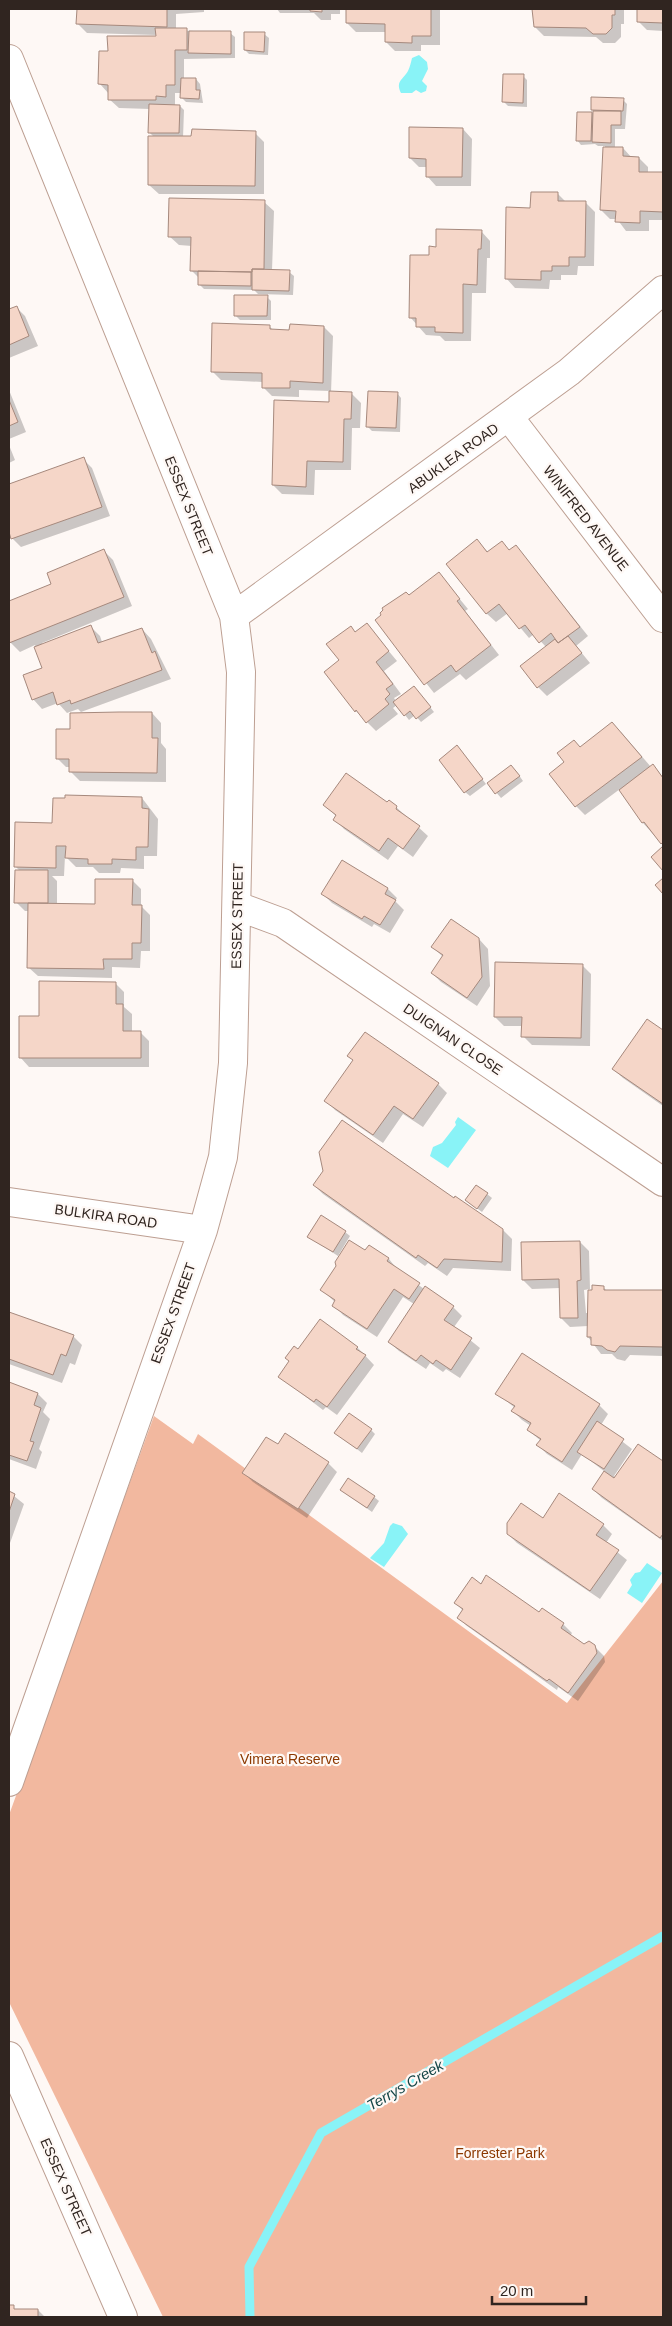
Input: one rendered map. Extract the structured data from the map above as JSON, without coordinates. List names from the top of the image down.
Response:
{
  "streets": {
    "street": [
      "ABUKLEA ROAD",
      "ESSEX STREET",
      "WINIFRED AVENUE",
      "DUIGNAN CLOSE",
      "BULKIRA ROAD"
    ]
  },
  "crossings": [
    ["ABUKLEA ROAD", "ESSEX STREET"],
    ["ABUKLEA ROAD", "WINIFRED AVENUE"],
    ["ESSEX STREET", "DUIGNAN CLOSE"],
    ["ESSEX STREET", "BULKIRA ROAD"]
  ],
  "water": ["Terrys Creek"],
  "parks": ["Vimera Reserve", "Forrester Park"],
  "scale_bar": "20 m"
}
